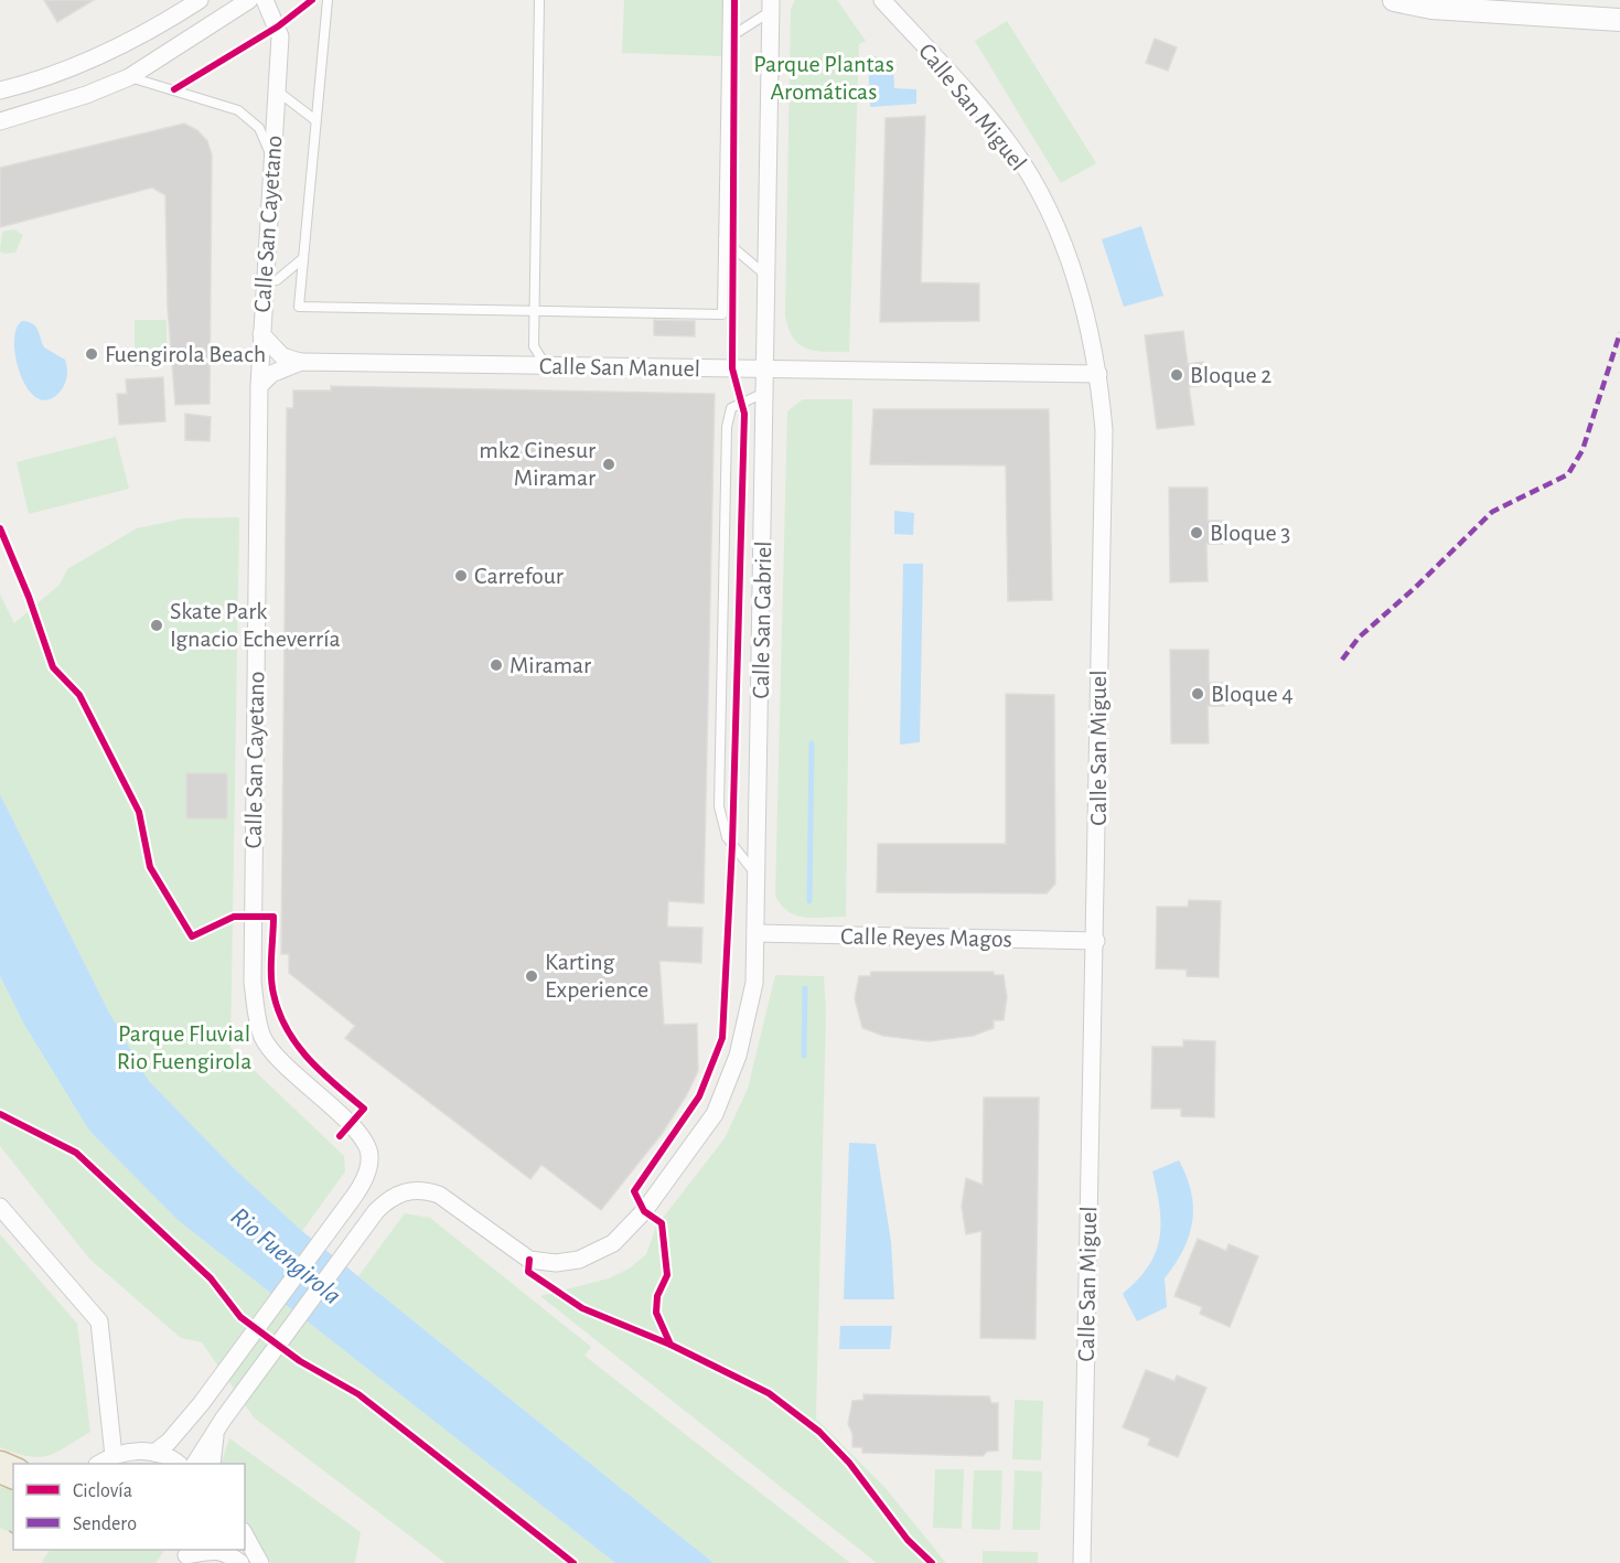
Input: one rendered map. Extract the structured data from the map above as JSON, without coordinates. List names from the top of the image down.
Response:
{
  "streets": {
    "street": [
      "Calle San Miguel",
      "Calle San Cayetano",
      "Calle San Manuel",
      "Calle San Gabriel",
      "Calle Reyes Magos"
    ]
  },
  "crossings": [
    ["Calle San Miguel", "Calle San Manuel"],
    ["Calle San Miguel", "Calle Reyes Magos"],
    ["Calle San Cayetano", "Calle San Manuel"],
    ["Calle San Manuel", "Calle San Gabriel"],
    ["Calle San Gabriel", "Calle Reyes Magos"]
  ],
  "water": ["Rio Fuengirola"],
  "parks": ["Parque Plantas Aromáticas", "Parque Fluvial Rio Fuengirola"],
  "places": [
    "Fuengirola Beach",
    "Bloque 2",
    "mk2 Cinesur Miramar",
    "Bloque 3",
    "Carrefour",
    "Skate Park Ignacio Echeverría",
    "Miramar",
    "Bloque 4",
    "Karting Experience"
  ],
  "legend": ["Ciclovía", "Sendero"]
}
